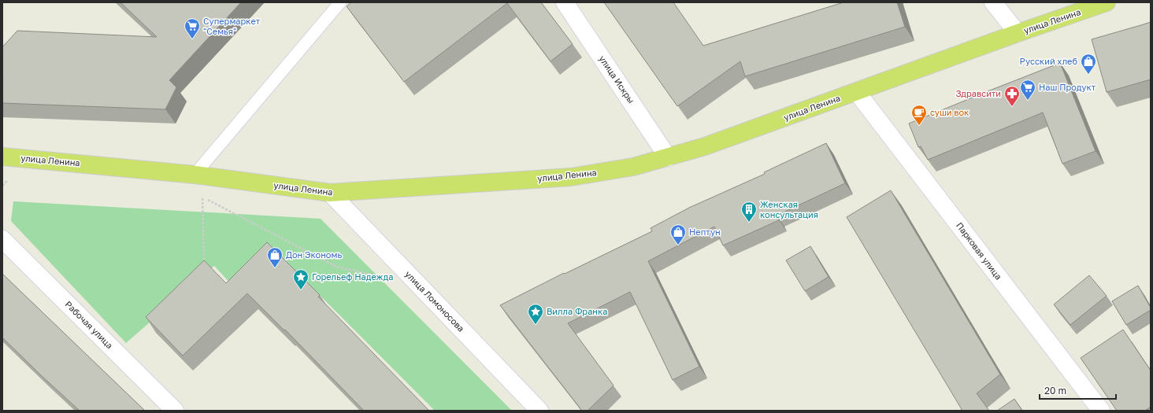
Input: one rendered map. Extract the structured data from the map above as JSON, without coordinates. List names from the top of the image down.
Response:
{
  "streets": {
    "main road": ["улица Ленина"],
    "street": [
      "улица Искры",
      "Парковая улица",
      "улица Ломоносова",
      "Рабочая улица"
    ]
  },
  "crossings": [
    ["улица Ленина", "улица Искры"],
    ["улица Ленина", "Парковая улица"],
    ["улица Ленина", "улица Ломоносова"]
  ],
  "places": {
    "supermarket": ["Супермаркет \"Семья\"", "Наш Продукт"],
    "shop": ["Русский хлеб", "Нептун", "Дон Экономь"],
    "pharmacy": ["Здравсити"],
    "cafe": ["суши вок"],
    "building": ["Женская консультация"],
    "place": ["Горельеф Надежда", "Вилла Франка"]
  },
  "scale_bar": "20 m"
}
